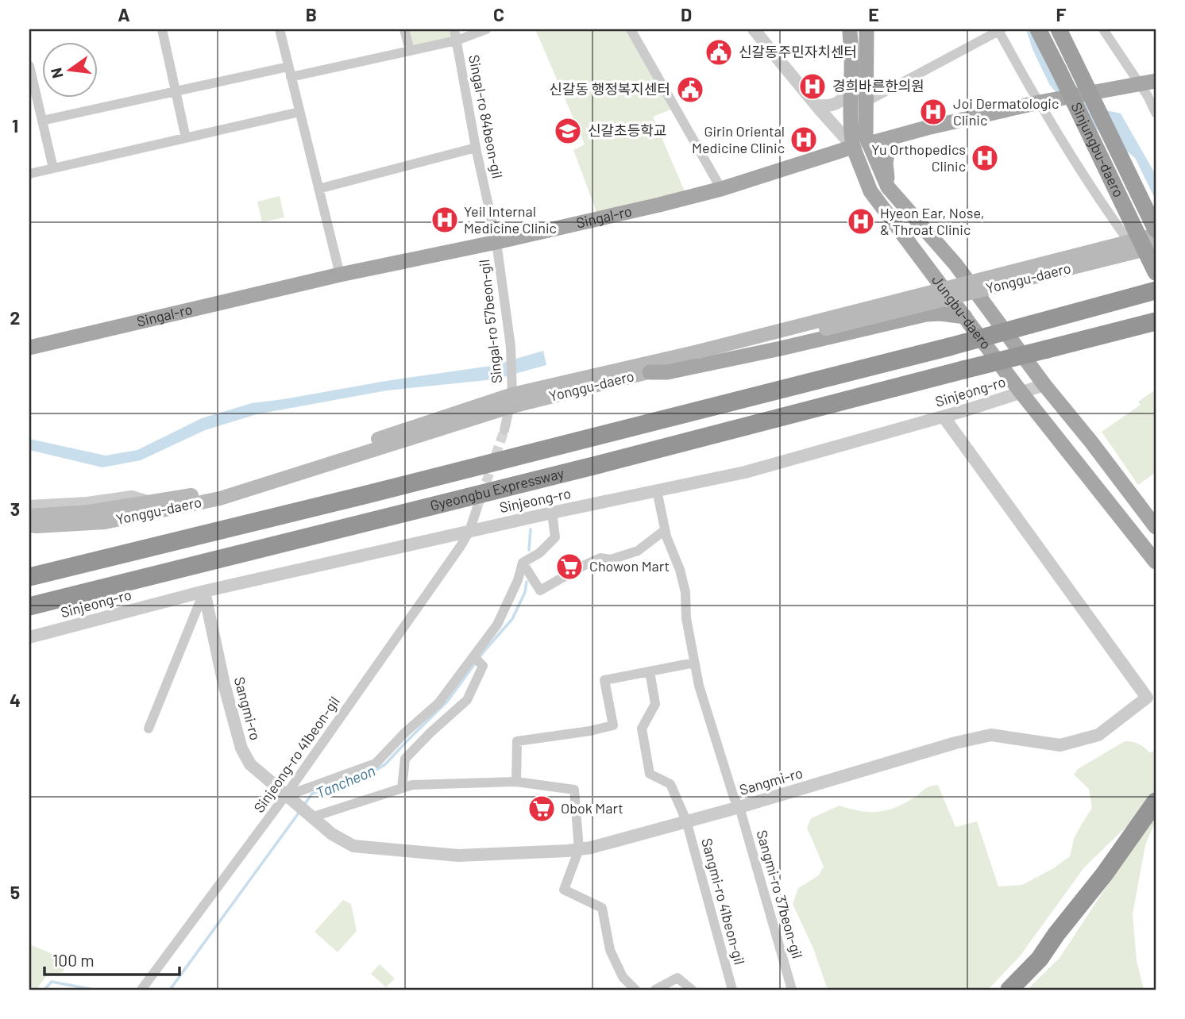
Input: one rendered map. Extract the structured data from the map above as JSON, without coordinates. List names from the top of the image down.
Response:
{
  "streets": {
    "highway": ["Sinjungbu-daero", "Gyeongbu Expressway"],
    "main road": ["Singal-ro", "Yonggu-daero", "Jungbu-daero"],
    "street": [
      "Singal-ro 84beon-gil",
      "Singal-ro 57beon-gil",
      "Sinjeong-ro",
      "Sangmi-ro",
      "Sinjeong-ro 41beon-gil",
      "Sangmi-ro 37beon-gil",
      "Sangmi-ro 41beon-gil"
    ]
  },
  "crossings": [
    ["Singal-ro 84beon-gil", "Singal-ro"],
    ["Singal-ro 84beon-gil", "Singal-ro 57beon-gil"],
    ["Singal-ro", "Jungbu-daero"],
    ["Singal-ro", "Singal-ro 57beon-gil"],
    ["Yonggu-daero", "Singal-ro 57beon-gil"],
    ["Jungbu-daero", "Sinjeong-ro"],
    ["Sinjeong-ro", "Sangmi-ro"],
    ["Sinjeong-ro", "Sinjeong-ro 41beon-gil"],
    ["Sinjeong-ro", "Sangmi-ro 37beon-gil"],
    ["Sangmi-ro", "Sinjeong-ro 41beon-gil"],
    ["Sangmi-ro", "Sangmi-ro 37beon-gil"],
    ["Sangmi-ro", "Sangmi-ro 41beon-gil"]
  ],
  "water": ["Tancheon"],
  "places": {
    "public building": ["신갈동주민자치센터", "신갈동 행정복지센터"],
    "hospital": [
      "경희바른한의원",
      "Joi Dermatologic Clinic",
      "Girin Oriental Medicine Clinic",
      "Yu Orthopedics Clinic",
      "Yeil Internal Medicine Clinic",
      "Hyeon Ear, Nose, & Throat Clinic"
    ],
    "school or university": ["신갈초등학교"],
    "supermarket": ["Chowon Mart", "Obok Mart"]
  },
  "scale_bar": "100 m",
  "north": "left",
  "grid": {
    "columns": [
      "A",
      "B",
      "C",
      "D",
      "E",
      "F"
    ],
    "rows": [
      "1",
      "2",
      "3",
      "4",
      "5"
    ]
  }
}
